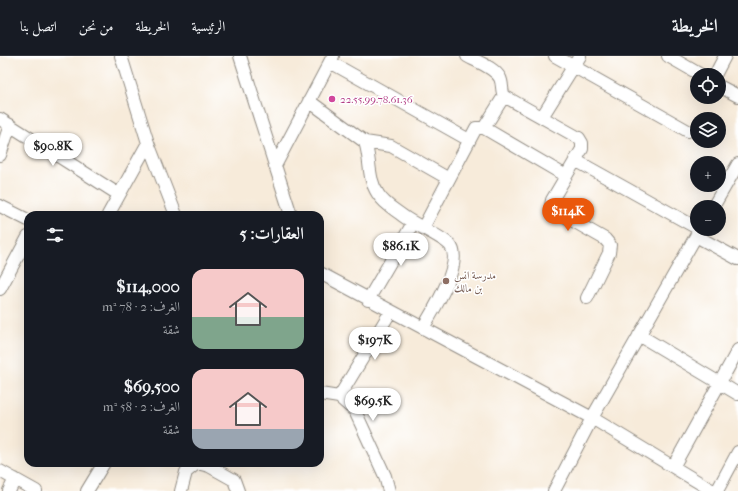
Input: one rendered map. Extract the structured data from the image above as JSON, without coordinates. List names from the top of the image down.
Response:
{
  "places": ["22.55.99.78.61.36", "مدرسة انس بن مالك"],
  "page": {
    "header": "الخريطة",
    "nav": [
      "الرئيسية",
      "الخريطة",
      "من نحن",
      "اتصل بنا"
    ],
    "map_buttons": ["+", "−"],
    "price": [
      "$90.8K",
      "$114K",
      "$86.1K",
      "$197K",
      "$69.5K"
    ],
    "heading": "العقارات: 5",
    "list": [
      {
        "name": "$114,000",
        "note": "الغرف: 2 · 78 m² · شقة"
      },
      {
        "name": "$69,500",
        "note": "الغرف: 2 · 58 m² · شقة"
      }
    ]
  }
}
